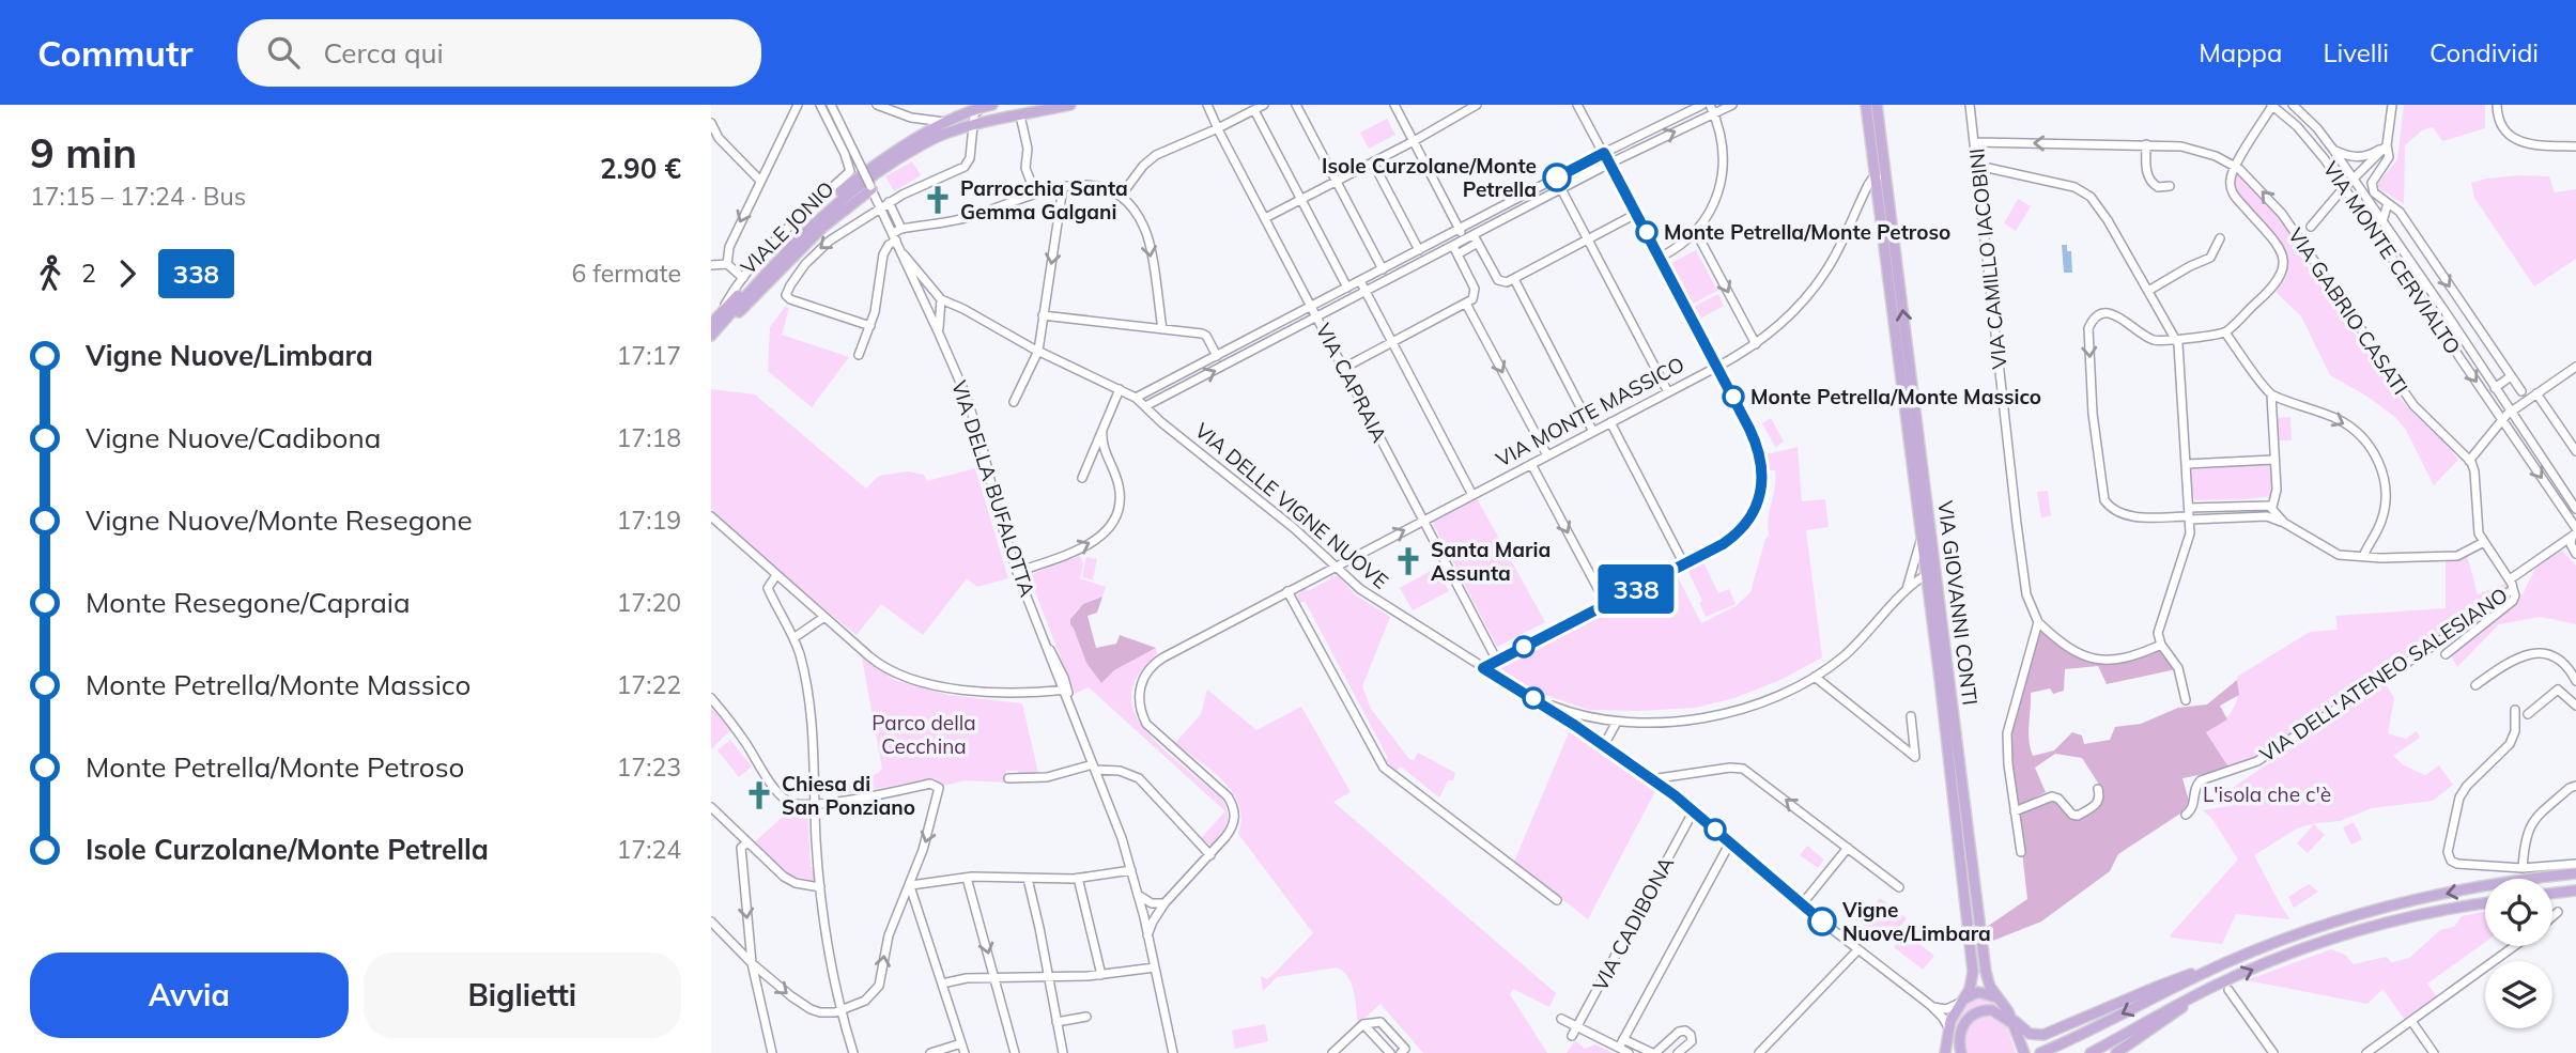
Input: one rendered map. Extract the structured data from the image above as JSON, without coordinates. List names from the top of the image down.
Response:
{
  "streets": {
    "main road": ["VIALE JONIO", "VIA DELLE VIGNE NUOVE", "VIA GIOVANNI CONTI"],
    "street": [
      "VIA MONTE CERVIALTO",
      "VIA CAMILLO IACOBINI",
      "VIA GABRIO CASATI",
      "VIA CAPRAIA",
      "VIA MONTE MASSICO",
      "VIA DELLA BUFALOTTA",
      "VIA DELL'ATENEO SALESIANO",
      "VIA CADIBONA"
    ]
  },
  "crossings": [
    ["VIA CAMILLO IACOBINI", "VIA GABRIO CASATI"],
    ["VIA CAPRAIA", "VIA MONTE MASSICO"],
    ["VIA MONTE MASSICO", "VIA DELLE VIGNE NUOVE"],
    ["VIA MONTE MASSICO", "VIA GIOVANNI CONTI"],
    ["VIA DELLE VIGNE NUOVE", "VIA GIOVANNI CONTI"],
    ["VIA DELLE VIGNE NUOVE", "VIA CADIBONA"]
  ],
  "one_way": ["VIA GABRIO CASATI"],
  "parks": ["Parco della Cecchina", "L'isola che c'è"],
  "places": {
    "other": [
      "Isole Curzolane/Monte Petrella",
      "Monte Petrella/Monte Petroso",
      "Monte Petrella/Monte Massico",
      "Vigne Nuove/Limbara"
    ],
    "church": ["Parrocchia Santa Gemma Galgani", "Santa Maria Assunta", "Chiesa di San Ponziano"]
  },
  "lines": ["bus line 338"],
  "page": {
    "header": "Commutr",
    "search": "Cerca qui",
    "nav": ["Mappa", "Livelli", "Condividi"],
    "heading": ["9 min", "17:15 – 17:24 · Bus", "2.90 €"],
    "on_map": "338",
    "legs": ["2", "338", "6 fermate"],
    "list": [
      {
        "name": "Vigne Nuove/Limbara",
        "value": "17:17"
      },
      {
        "name": "Vigne Nuove/Cadibona",
        "value": "17:18"
      },
      {
        "name": "Vigne Nuove/Monte Resegone",
        "value": "17:19"
      },
      {
        "name": "Monte Resegone/Capraia",
        "value": "17:20"
      },
      {
        "name": "Monte Petrella/Monte Massico",
        "value": "17:22"
      },
      {
        "name": "Monte Petrella/Monte Petroso",
        "value": "17:23"
      },
      {
        "name": "Isole Curzolane/Monte Petrella",
        "value": "17:24"
      }
    ],
    "buttons": ["Avvia", "Biglietti"]
  }
}
